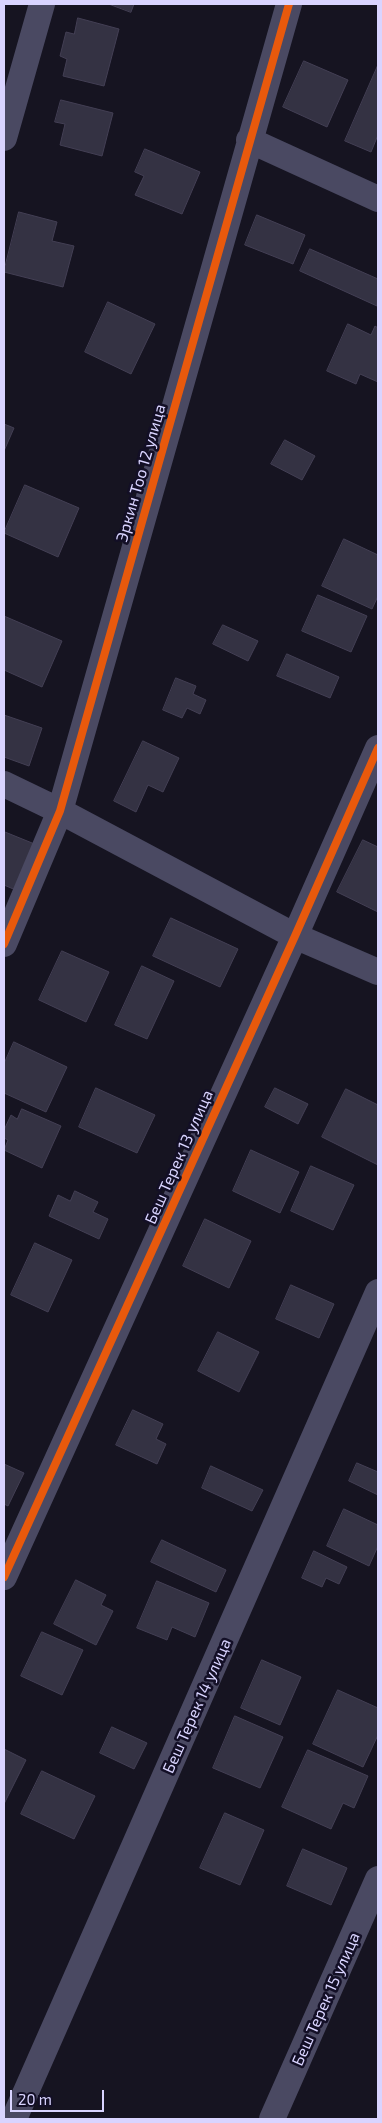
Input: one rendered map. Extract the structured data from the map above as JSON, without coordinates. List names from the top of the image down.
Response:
{
  "streets": {
    "street": [
      "Эркин Тоо 12 улица",
      "Беш Терек 13 улица",
      "Беш Терек 14 улица",
      "Беш Терек 15 улица"
    ]
  },
  "scale_bar": "20 m"
}
